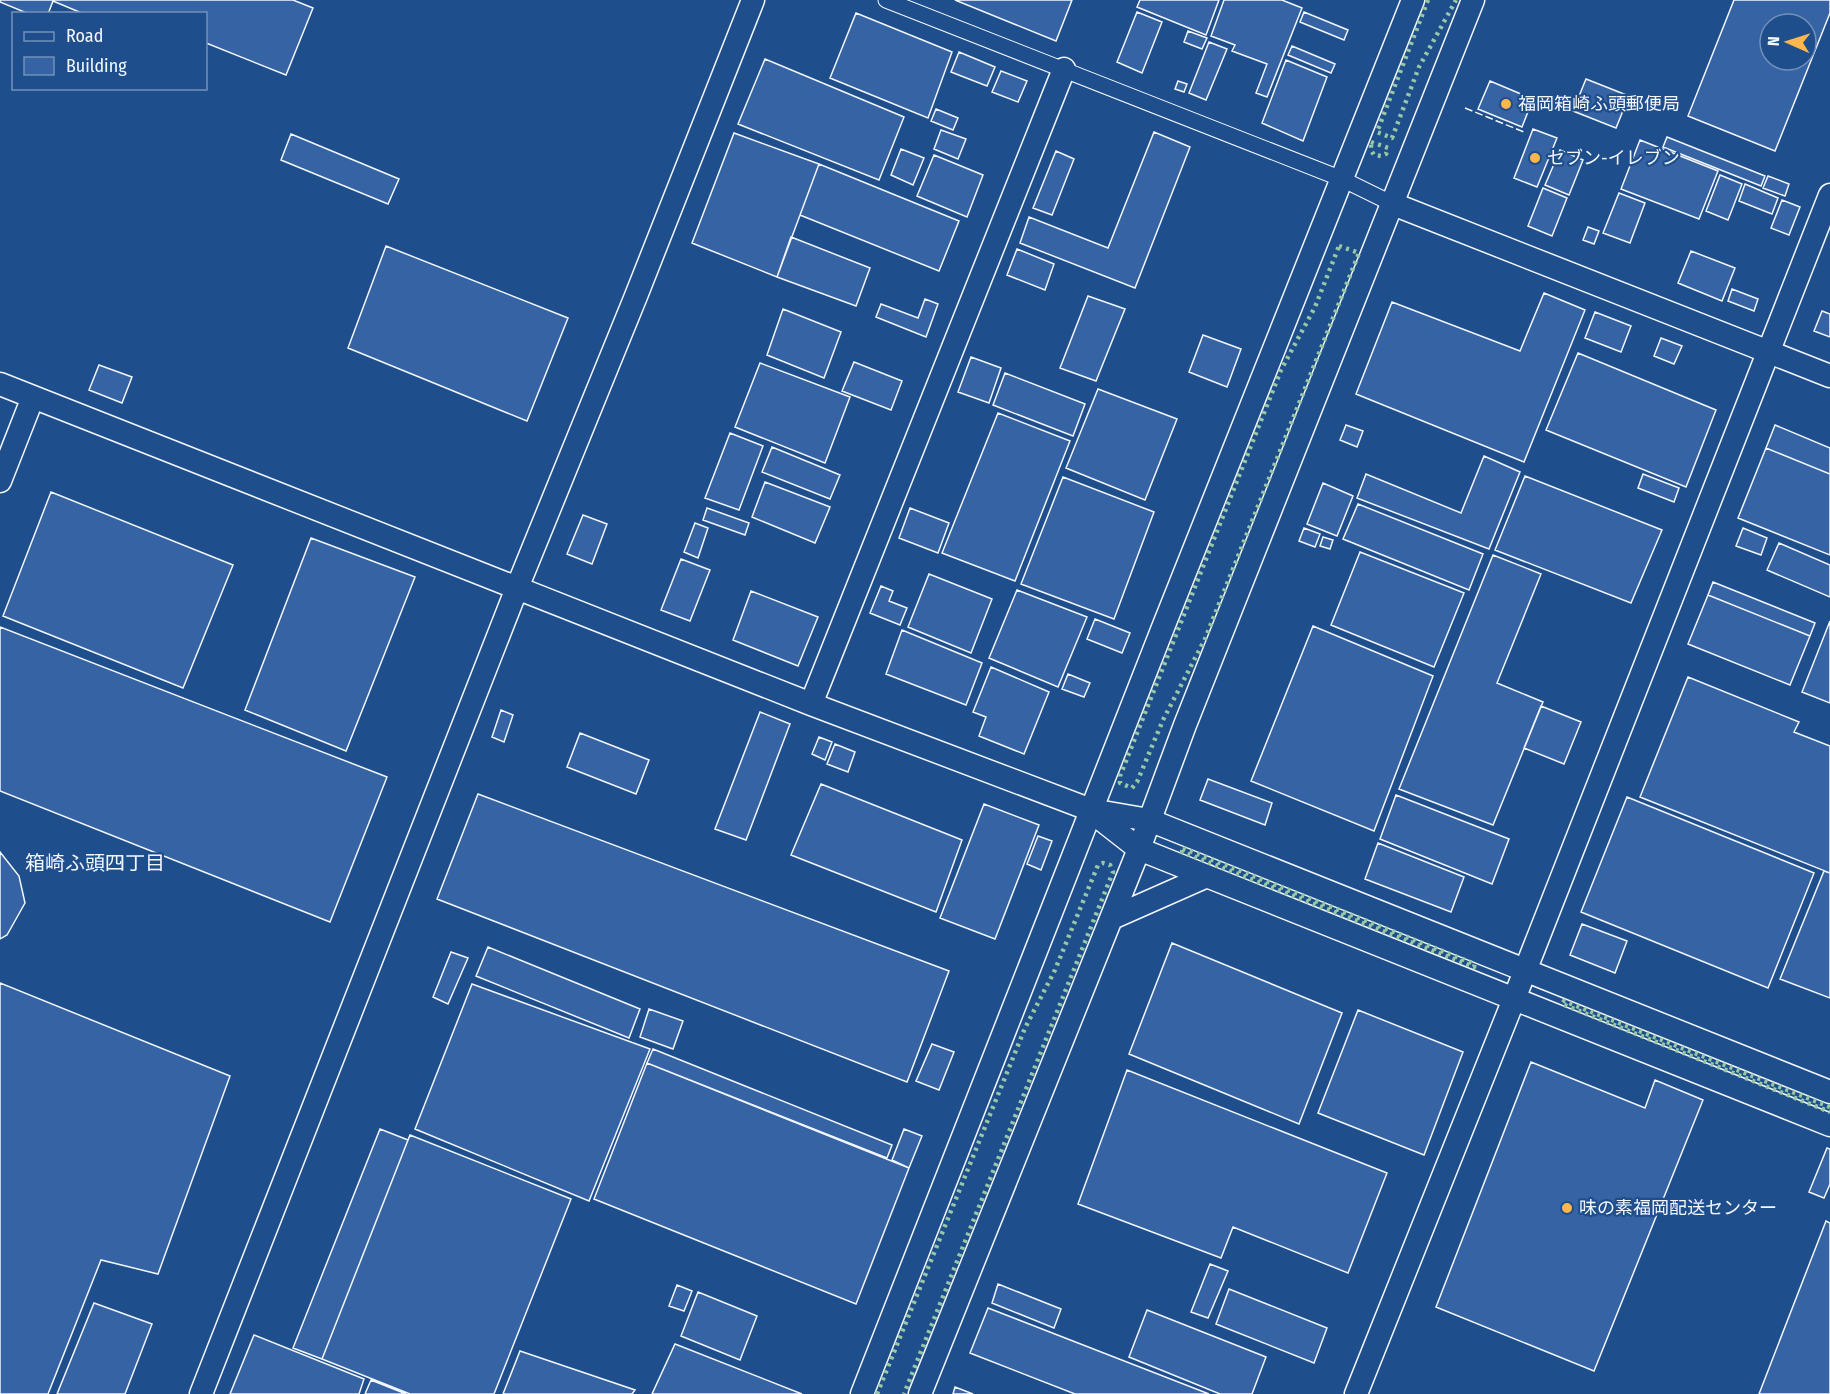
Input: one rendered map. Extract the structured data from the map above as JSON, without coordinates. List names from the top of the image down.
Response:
{
  "districts": ["箱崎ふ頭四丁目"],
  "places": ["福岡箱崎ふ頭郵便局", "セブン-イレブン", "味の素福岡配送センター"],
  "legend": ["Road", "Building"],
  "north": "left"
}
